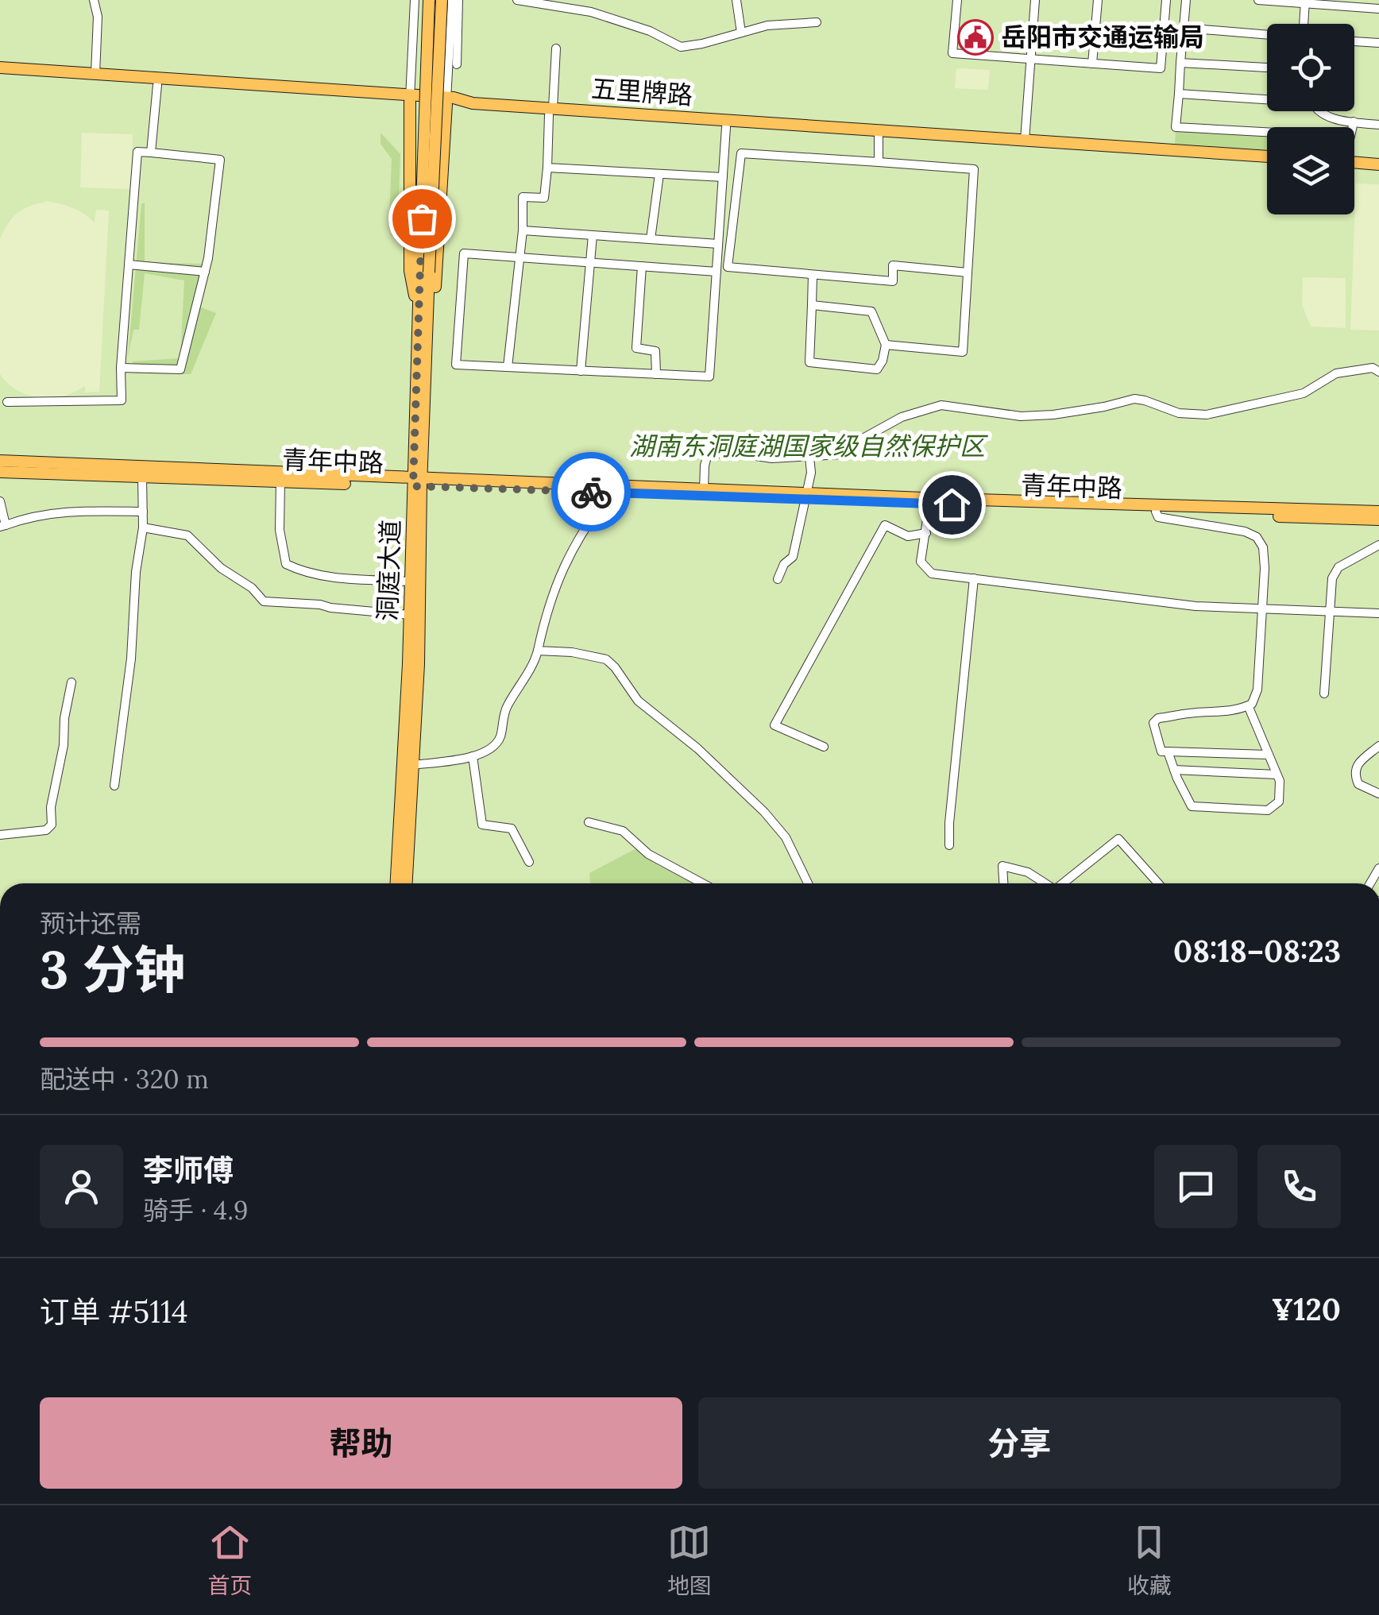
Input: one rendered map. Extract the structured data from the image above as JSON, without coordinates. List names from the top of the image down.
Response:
{
  "streets": {
    "main road": ["五里牌路", "青年中路", "洞庭大道"]
  },
  "crossings": [
    ["青年中路", "洞庭大道"]
  ],
  "parks": ["湖南东洞庭湖国家级自然保护区"],
  "places": {
    "public building": ["岳阳市交通运输局"]
  },
  "page": {
    "heading": ["3 分钟", "预计还需", "08:18–08:23"],
    "panel": [
      "李师傅",
      "骑手 · 4.9",
      "订单 #5114",
      "¥120"
    ],
    "bar": "配送中 · 320 m",
    "buttons": ["帮助", "分享"],
    "tabs": ["首页", "地图", "收藏"]
  }
}
